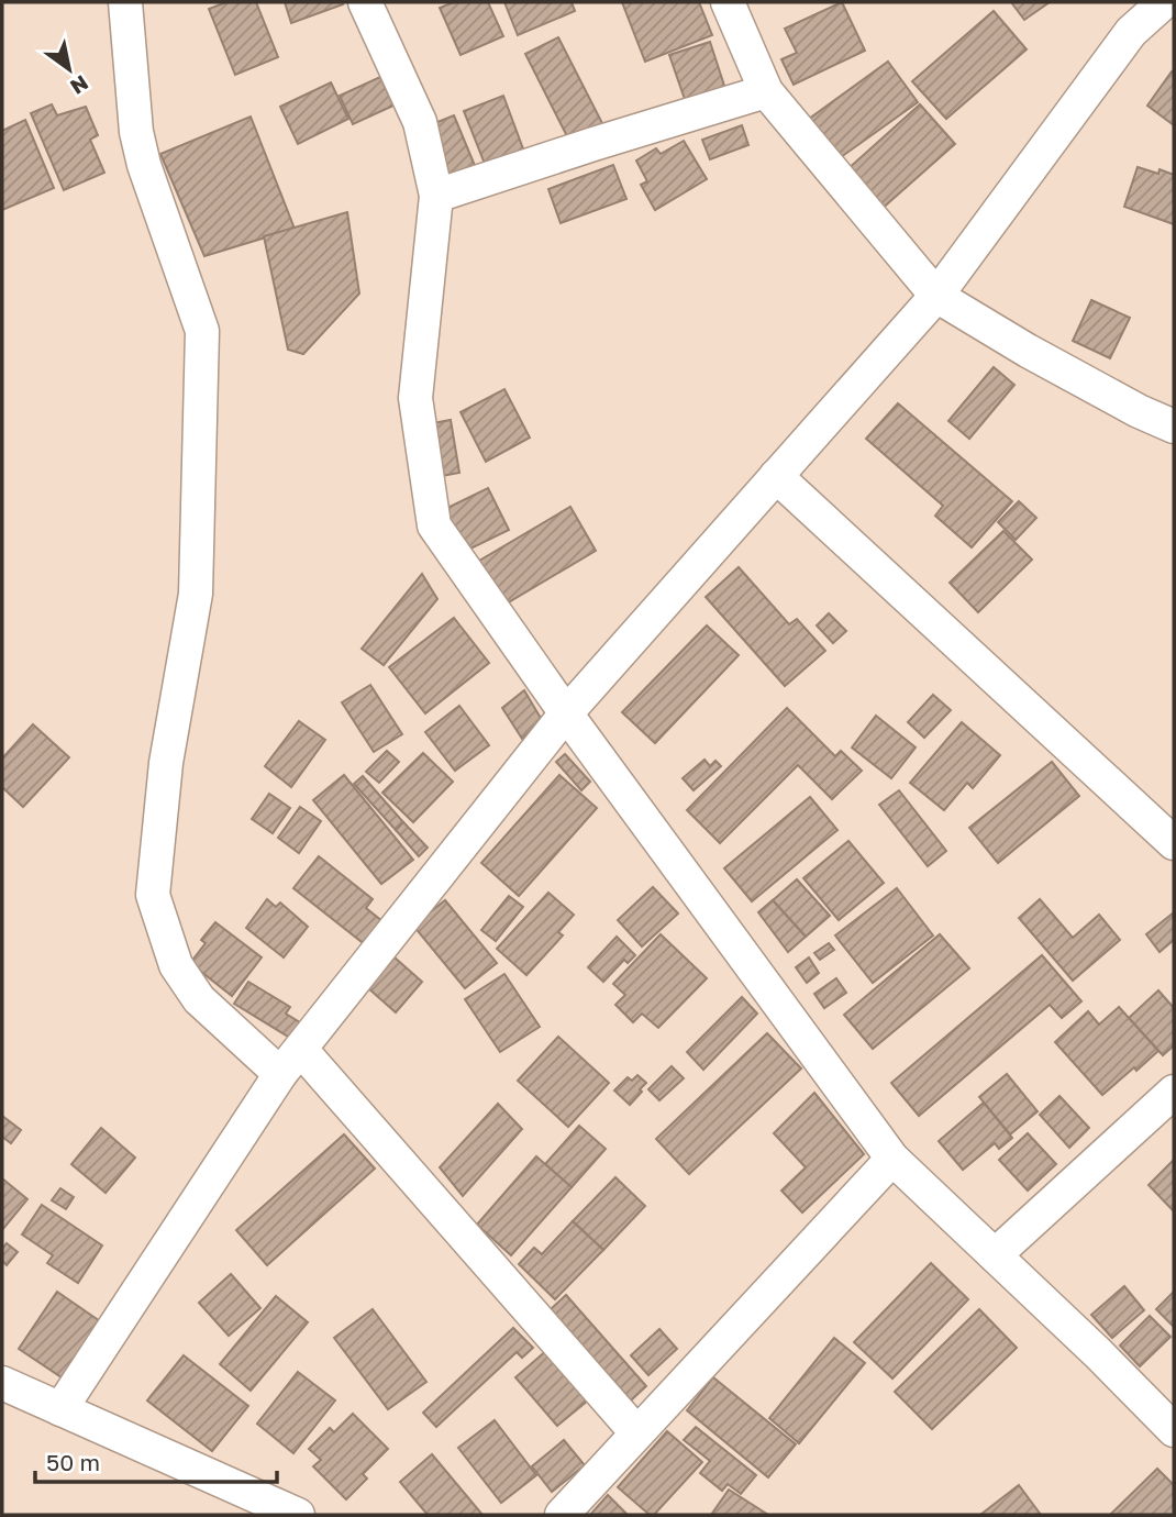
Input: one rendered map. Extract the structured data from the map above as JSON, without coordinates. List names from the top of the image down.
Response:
{
  "scale_bar": "50 m",
  "north": "bottom right"
}
